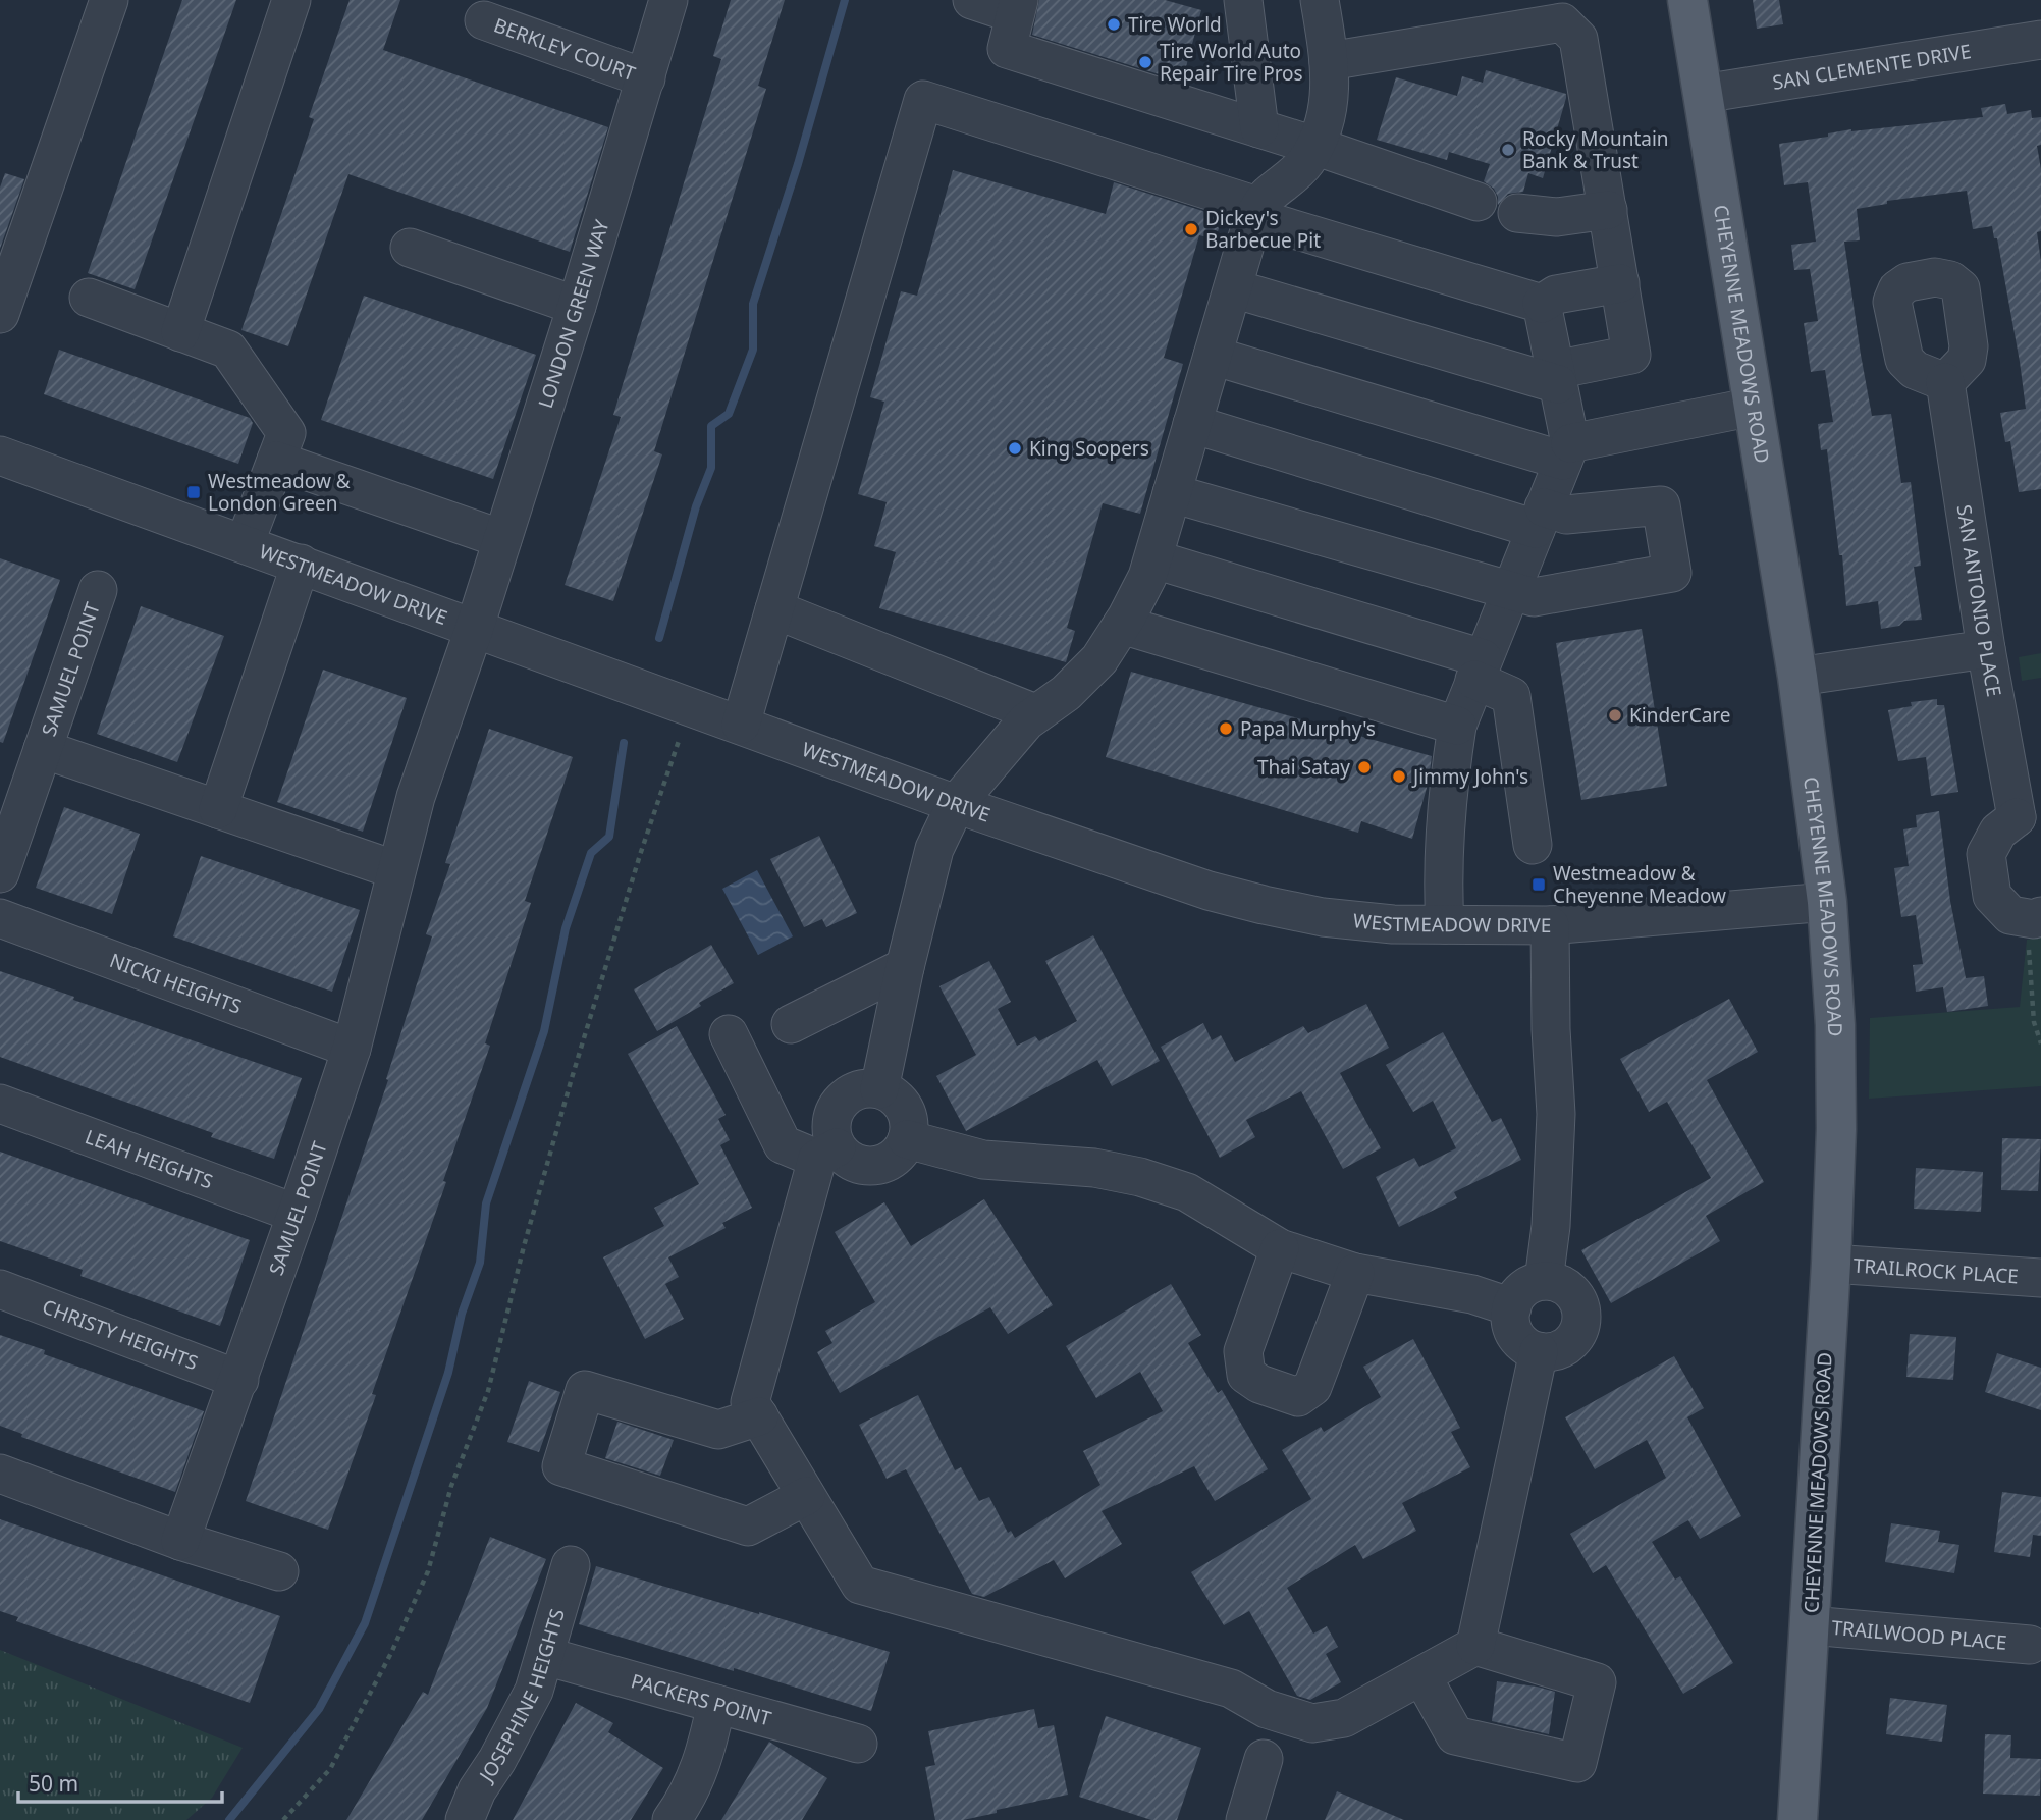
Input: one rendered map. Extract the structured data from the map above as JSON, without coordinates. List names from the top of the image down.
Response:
{
  "streets": {
    "main road": ["CHEYENNE MEADOWS ROAD"],
    "street": [
      "BERKLEY COURT",
      "SAN CLEMENTE DRIVE",
      "LONDON GREEN WAY",
      "WESTMEADOW DRIVE",
      "SAN ANTONIO PLACE",
      "SAMUEL POINT",
      "NICKI HEIGHTS",
      "LEAH HEIGHTS",
      "TRAILROCK PLACE",
      "CHRISTY HEIGHTS",
      "TRAILWOOD PLACE",
      "JOSEPHINE HEIGHTS",
      "PACKERS POINT"
    ]
  },
  "crossings": [
    ["BERKLEY COURT", "LONDON GREEN WAY"],
    ["SAN CLEMENTE DRIVE", "CHEYENNE MEADOWS ROAD"],
    ["LONDON GREEN WAY", "WESTMEADOW DRIVE"],
    ["LONDON GREEN WAY", "SAMUEL POINT"],
    ["CHEYENNE MEADOWS ROAD", "WESTMEADOW DRIVE"],
    ["CHEYENNE MEADOWS ROAD", "TRAILROCK PLACE"],
    ["CHEYENNE MEADOWS ROAD", "TRAILWOOD PLACE"],
    ["SAMUEL POINT", "NICKI HEIGHTS"],
    ["SAMUEL POINT", "LEAH HEIGHTS"],
    ["SAMUEL POINT", "CHRISTY HEIGHTS"],
    ["JOSEPHINE HEIGHTS", "PACKERS POINT"]
  ],
  "places": {
    "other": [
      "Tire World",
      "Tire World Auto Repair Tire Pros",
      "Rocky Mountain Bank & Trust",
      "Dickey's Barbecue Pit",
      "King Soopers",
      "KinderCare",
      "Papa Murphy's",
      "Thai Satay",
      "Jimmy John's"
    ],
    "transit": ["Westmeadow & London Green", "Westmeadow & Cheyenne Meadow"]
  },
  "scale_bar": "50 m"
}
